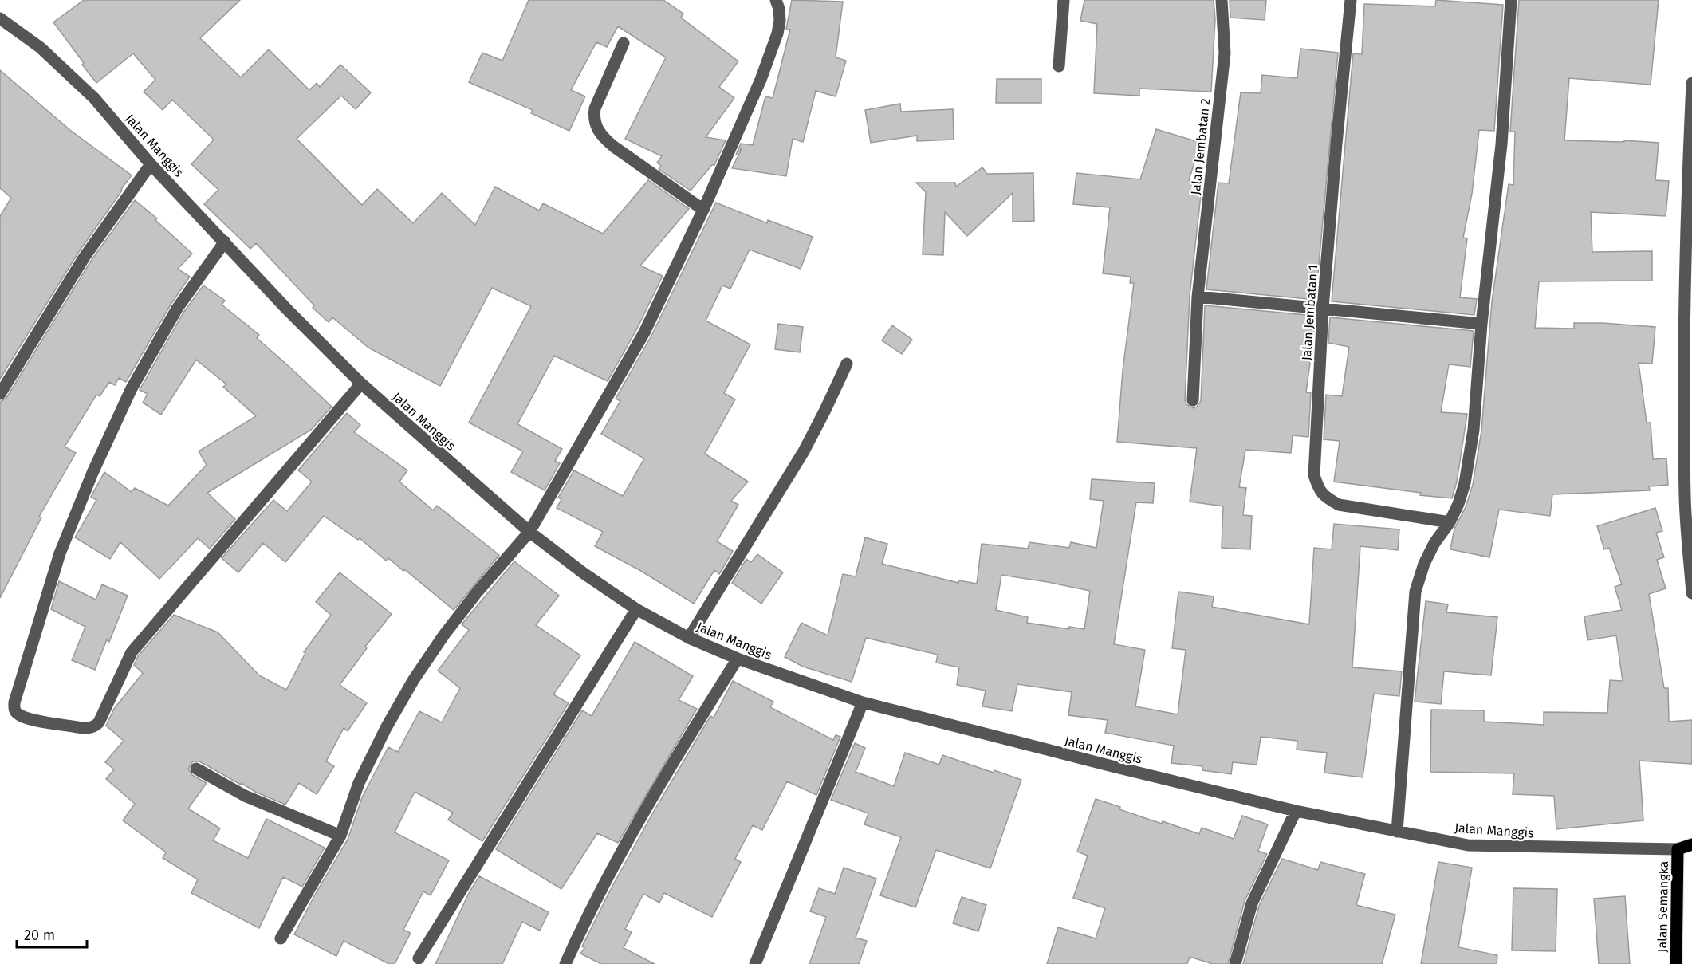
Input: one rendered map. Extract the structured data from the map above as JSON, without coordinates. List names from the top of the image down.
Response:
{
  "streets": {
    "main road": ["Jalan Semangka"],
    "street": ["Jalan Manggis", "Jalan Jembatan 2", "Jalan Jembatan 1"]
  },
  "crossings": [
    ["Jalan Manggis", "Jalan Semangka"]
  ],
  "scale_bar": "20 m"
}
